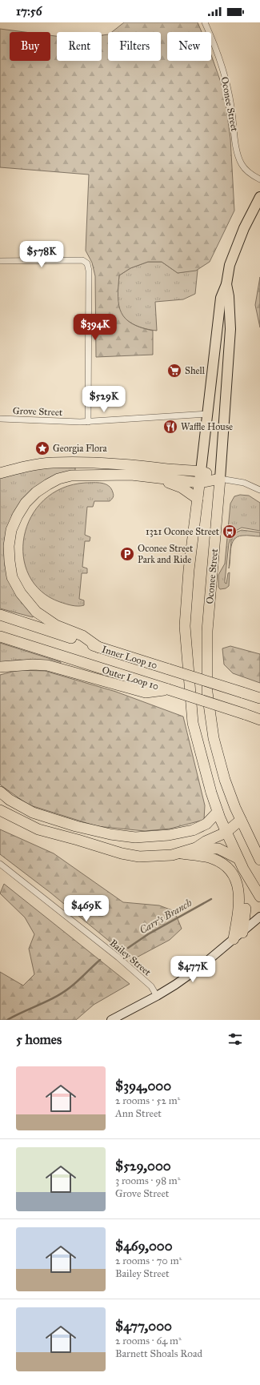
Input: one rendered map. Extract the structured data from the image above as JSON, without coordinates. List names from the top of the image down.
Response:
{
  "streets": {
    "highway": ["Oconee Street", "Inner Loop 10", "Outer Loop 10"],
    "street": ["Grove Street", "Bailey Street"]
  },
  "crossings": [
    ["Oconee Street", "Grove Street"]
  ],
  "water": ["Carr's Branch"],
  "places": {
    "supermarket": ["Shell"],
    "restaurant": ["Waffle House"],
    "place": ["Georgia Flora"],
    "bus stop": ["1321 Oconee Street"],
    "parking": ["Oconee Street Park and Ride"]
  },
  "page": {
    "status": "17:56",
    "chip": [
      "Buy",
      "Rent",
      "Filters",
      "New"
    ],
    "price": [
      "$578K",
      "$394K",
      "$529K",
      "$469K",
      "$477K"
    ],
    "heading": "5 homes",
    "list": [
      {
        "name": "$394,000",
        "note": "2 rooms · 52 m² · Ann Street"
      },
      {
        "name": "$529,000",
        "note": "3 rooms · 98 m² · Grove Street"
      },
      {
        "name": "$469,000",
        "note": "2 rooms · 70 m² · Bailey Street"
      },
      {
        "name": "$477,000",
        "note": "2 rooms · 64 m² · Barnett Shoals Road"
      }
    ]
  }
}
